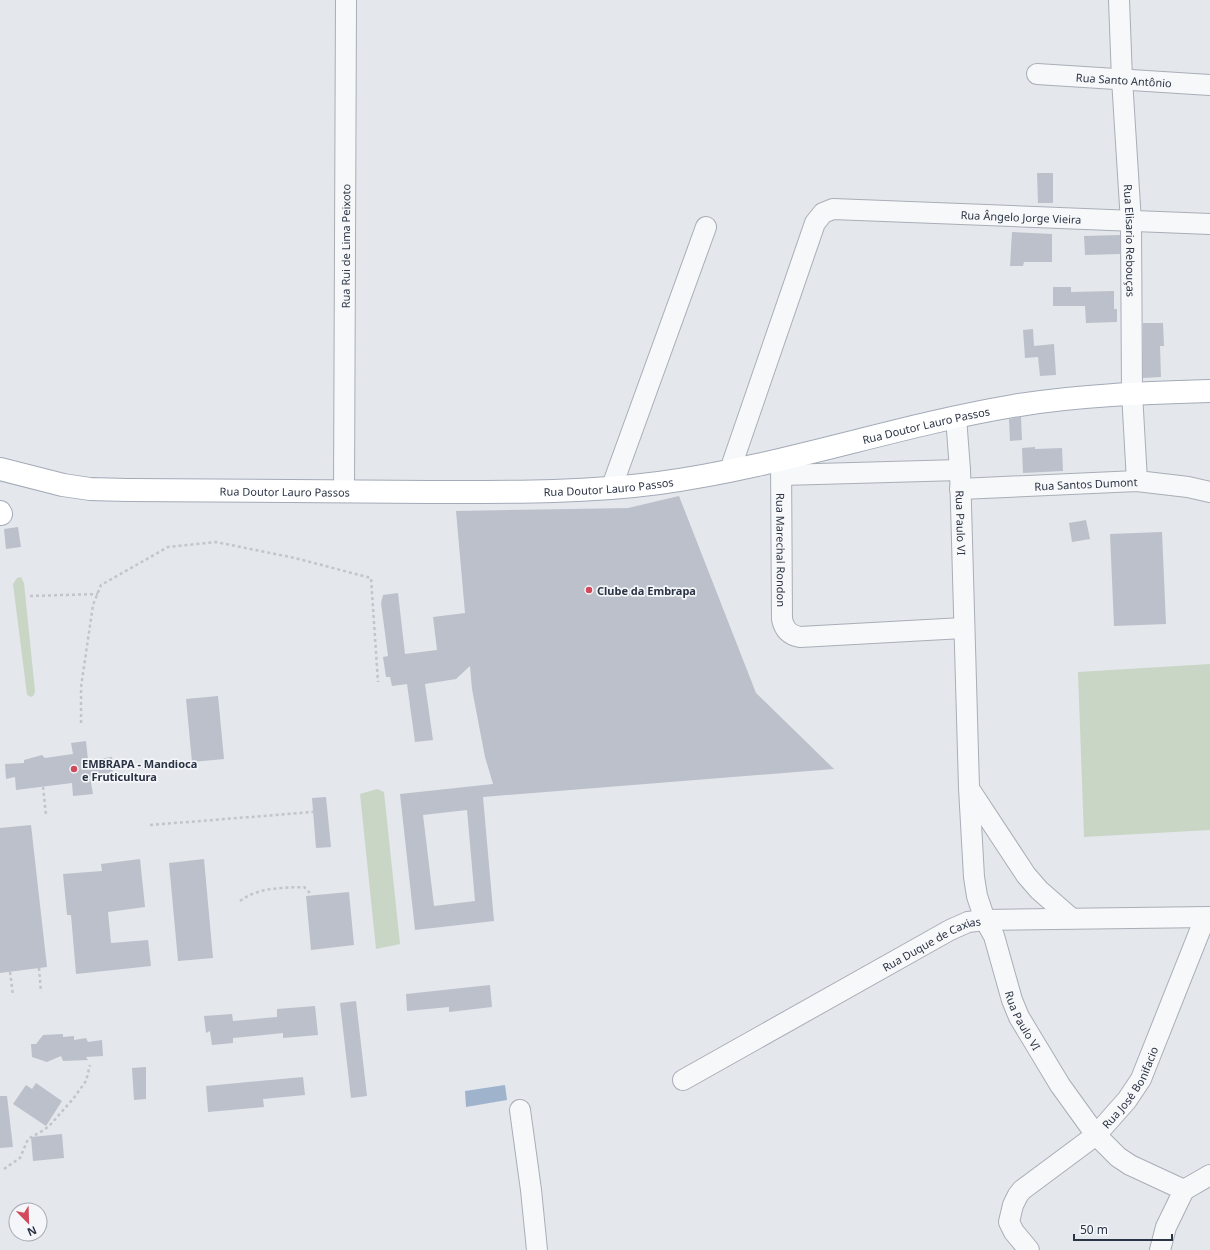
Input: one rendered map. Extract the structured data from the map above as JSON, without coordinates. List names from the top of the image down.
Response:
{
  "streets": {
    "main road": ["Rua Doutor Lauro Passos"],
    "street": [
      "Rua Santo Antônio",
      "Rua Ângelo Jorge Vieira",
      "Rua Elisario Rebouças",
      "Rua Rui de Lima Peixoto",
      "Rua Santos Dumont",
      "Rua Paulo VI",
      "Rua Marechal Rondon",
      "Rua Duque de Caxias",
      "Rua José Bonifacio"
    ]
  },
  "crossings": [
    ["Rua Santo Antônio", "Rua Elisario Rebouças"],
    ["Rua Ângelo Jorge Vieira", "Rua Elisario Rebouças"],
    ["Rua Ângelo Jorge Vieira", "Rua Doutor Lauro Passos"],
    ["Rua Elisario Rebouças", "Rua Doutor Lauro Passos"],
    ["Rua Elisario Rebouças", "Rua Santos Dumont"],
    ["Rua Rui de Lima Peixoto", "Rua Doutor Lauro Passos"],
    ["Rua Doutor Lauro Passos", "Rua Santos Dumont"],
    ["Rua Doutor Lauro Passos", "Rua Paulo VI"],
    ["Rua Doutor Lauro Passos", "Rua Marechal Rondon"],
    ["Rua Santos Dumont", "Rua Paulo VI"],
    ["Rua Santos Dumont", "Rua Marechal Rondon"],
    ["Rua Paulo VI", "Rua Marechal Rondon"],
    ["Rua Paulo VI", "Rua Duque de Caxias"],
    ["Rua Paulo VI", "Rua José Bonifacio"],
    ["Rua Duque de Caxias", "Rua José Bonifacio"]
  ],
  "places": ["Clube da Embrapa", "EMBRAPA - Mandioca e Fruticultura"],
  "scale_bar": "50 m",
  "north": "bottom right"
}
